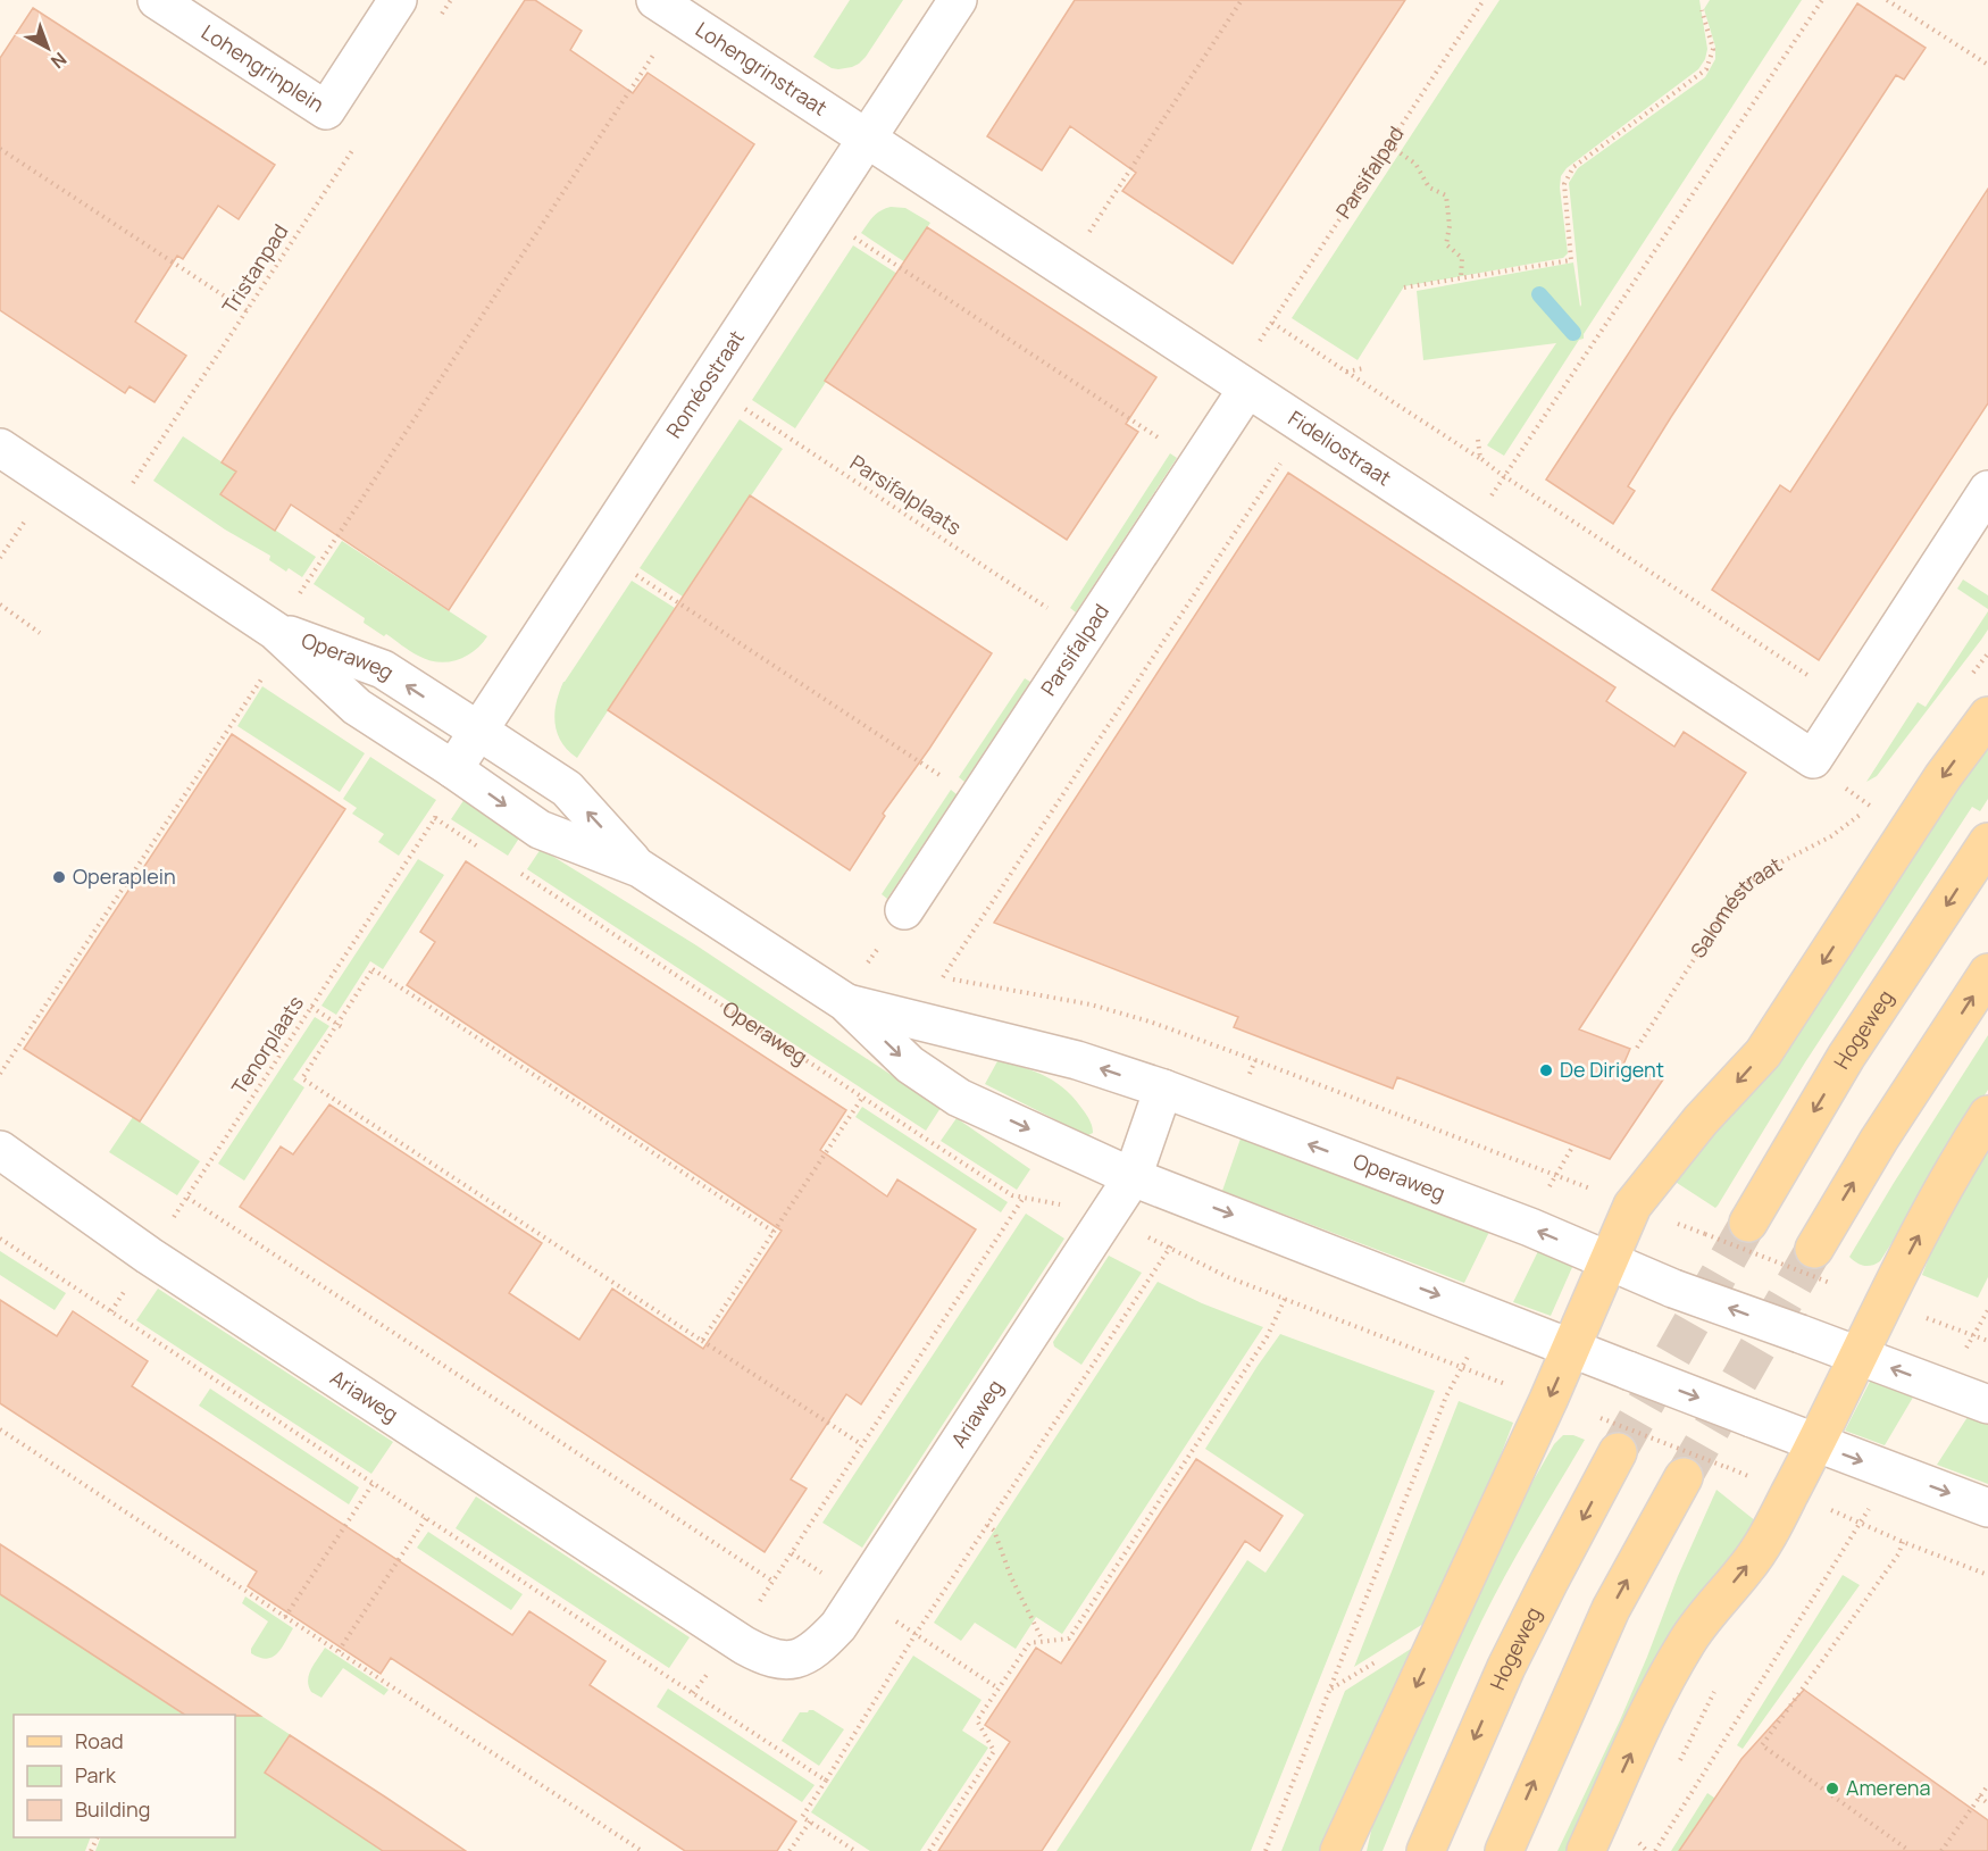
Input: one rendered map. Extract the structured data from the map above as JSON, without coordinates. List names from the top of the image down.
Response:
{
  "streets": {
    "main road": ["Hogeweg"],
    "street": [
      "Lohengrinplein",
      "Lohengrinstraat",
      "Parsifalpad",
      "Roméostraat",
      "Fideliostraat",
      "Operaweg",
      "Ariaweg"
    ],
    "path": [
      "Tristanpad",
      "Parsifalplaats",
      "Saloméstraat",
      "Tenorplaats"
    ]
  },
  "crossings": [
    ["Lohengrinstraat", "Roméostraat"],
    ["Lohengrinstraat", "Fideliostraat"],
    ["Parsifalpad", "Fideliostraat"],
    ["Parsifalpad", "Parsifalplaats"],
    ["Tristanpad", "Operaweg"],
    ["Roméostraat", "Fideliostraat"],
    ["Roméostraat", "Parsifalplaats"],
    ["Roméostraat", "Operaweg"],
    ["Operaweg", "Ariaweg"],
    ["Tenorplaats", "Ariaweg"]
  ],
  "places": ["Operaplein", "De Dirigent", "Amerena"],
  "legend": ["Road", "Park", "Building"],
  "north": "bottom right"
}
